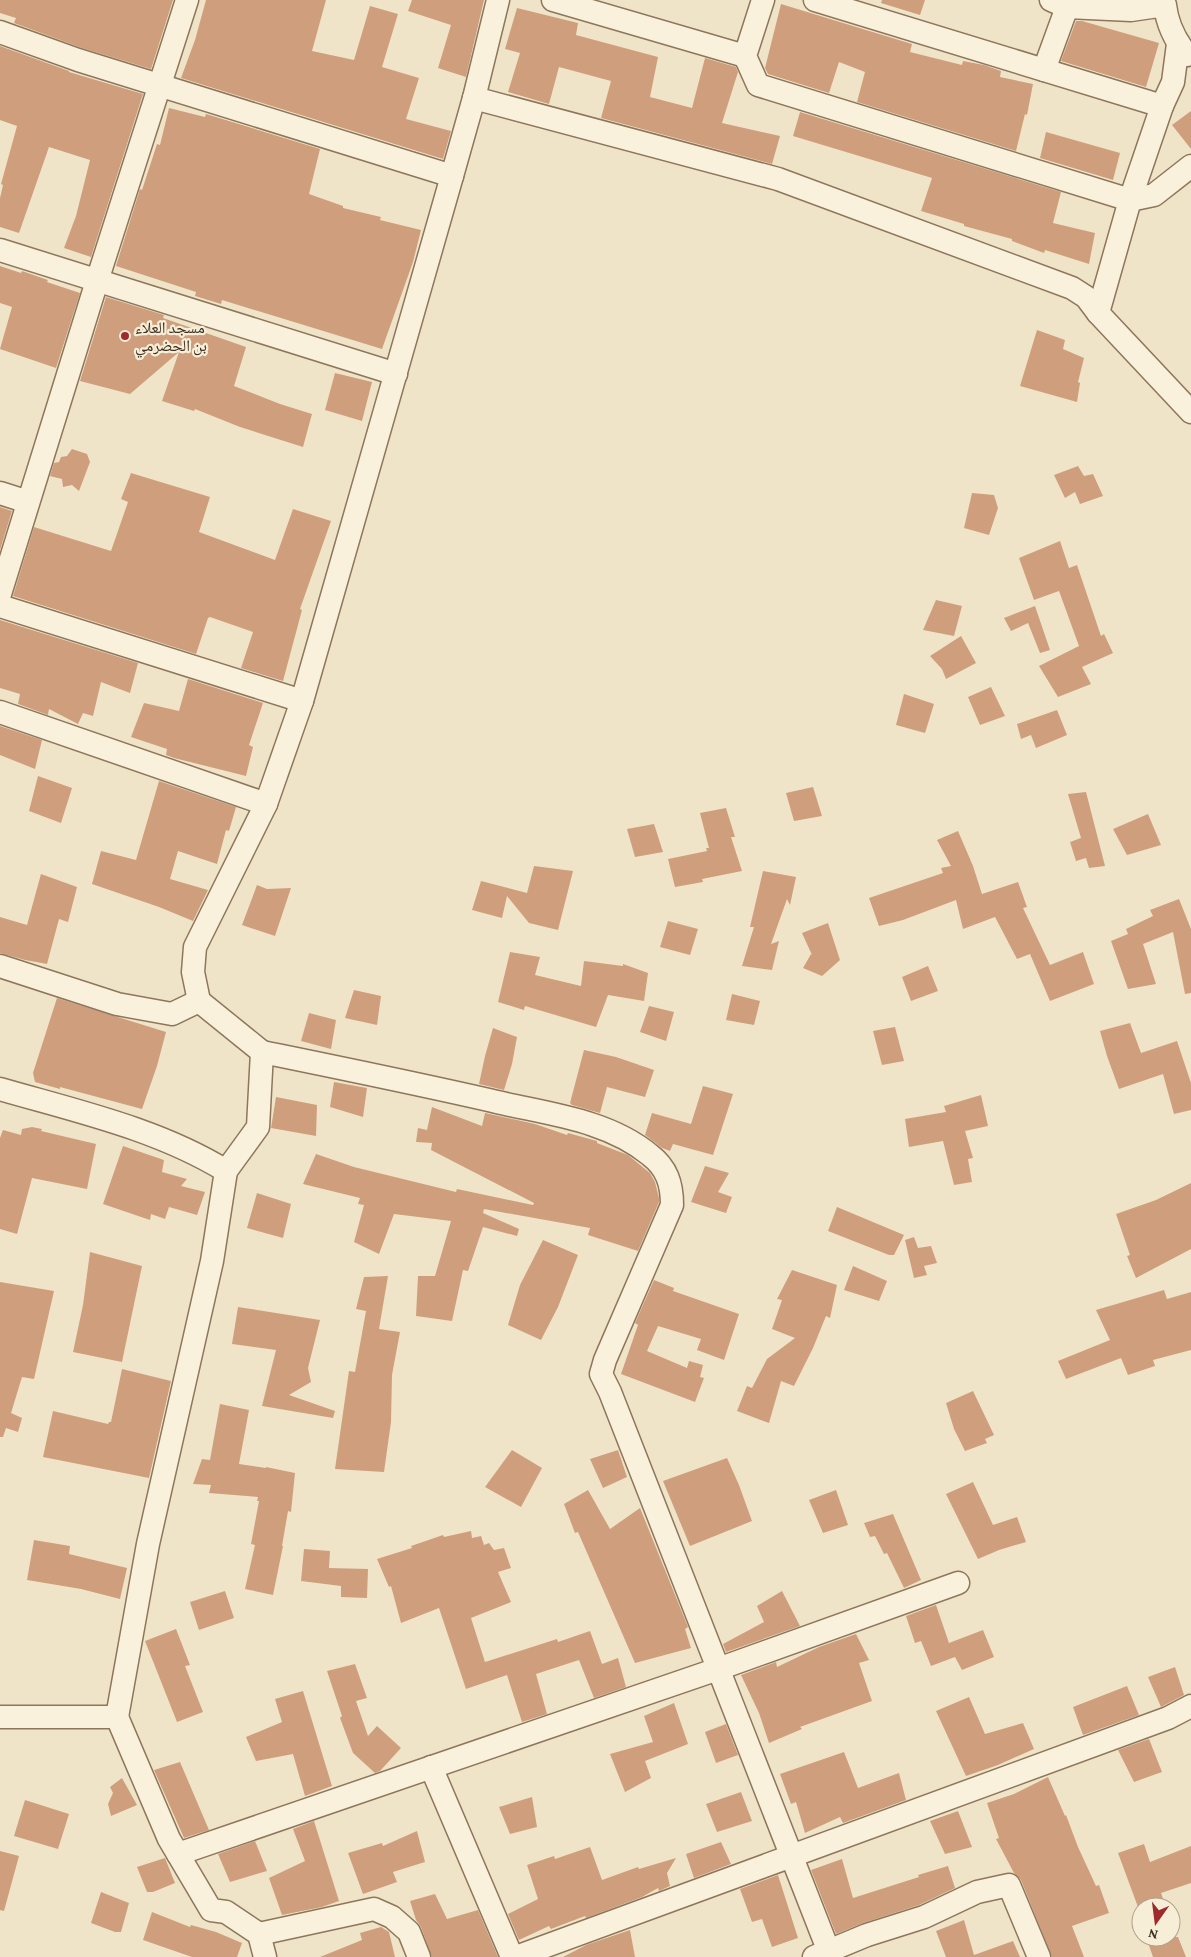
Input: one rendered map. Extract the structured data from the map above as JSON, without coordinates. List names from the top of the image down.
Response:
{
  "places": ["مسجد العلاء بن الحضرمي"],
  "north": "bottom"
}
